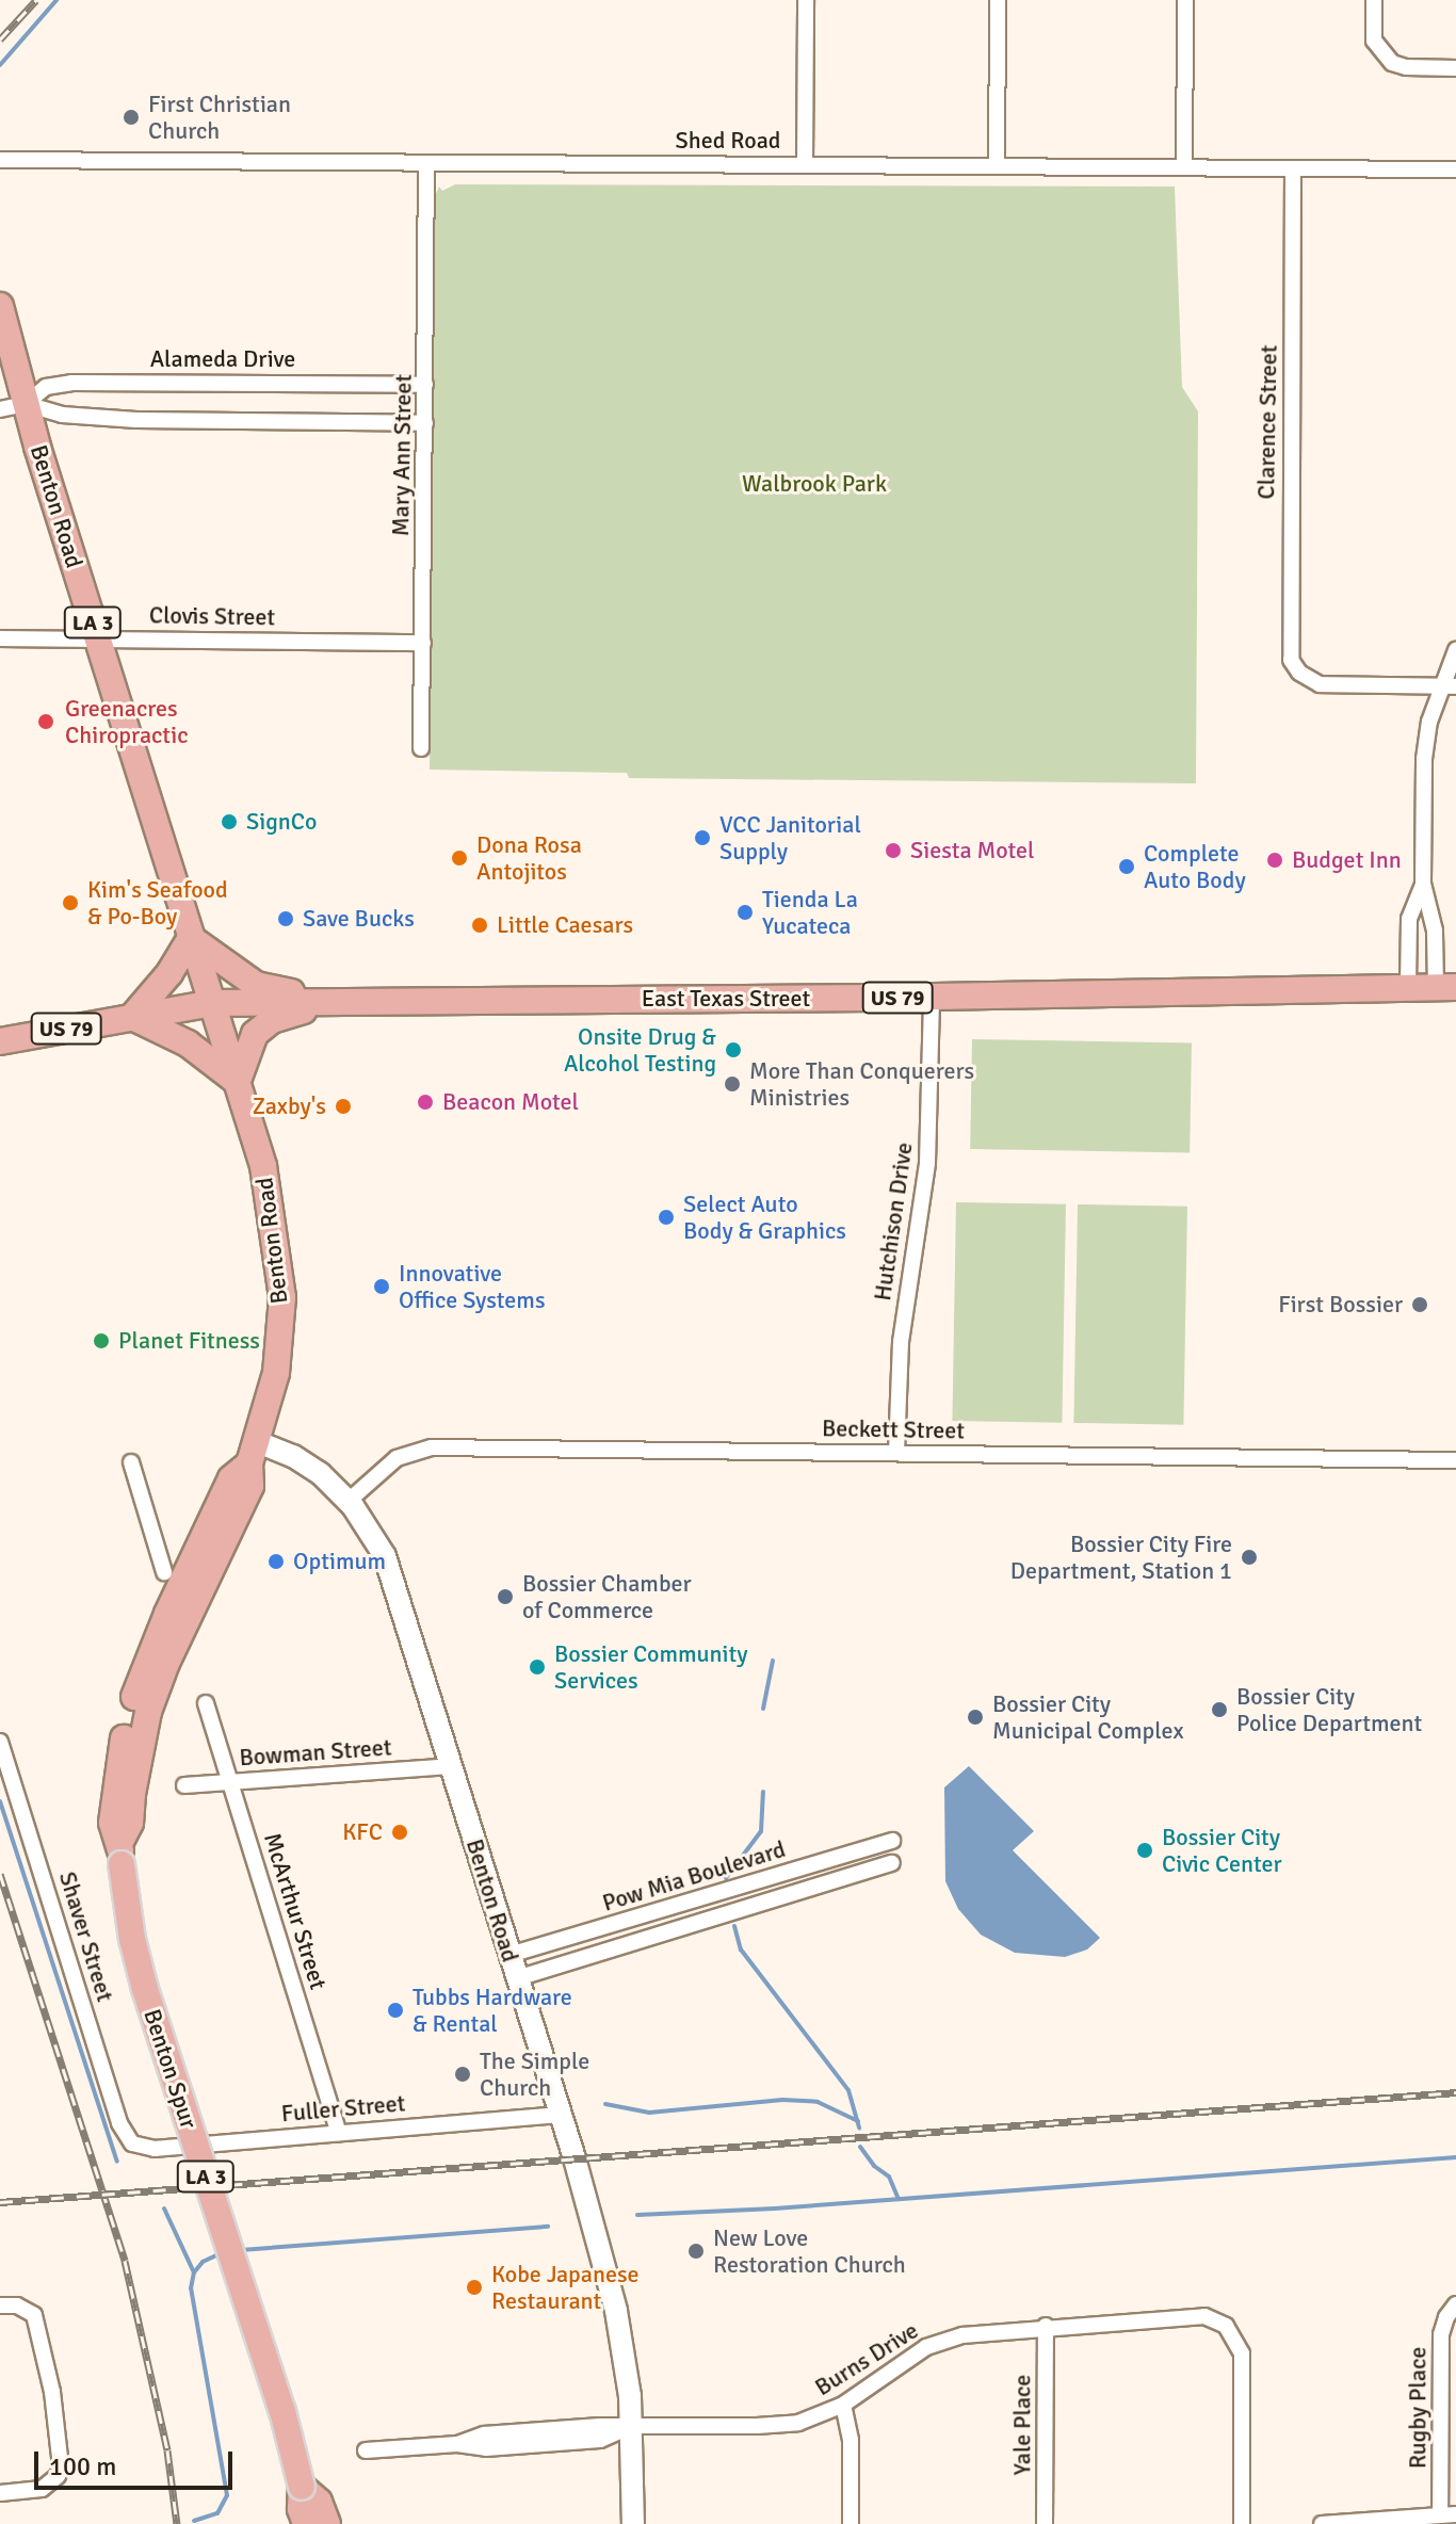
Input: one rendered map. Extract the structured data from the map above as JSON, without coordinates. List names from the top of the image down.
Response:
{
  "streets": {
    "main road": [
      "Benton Road",
      "LA 3",
      "US 79",
      "East Texas Street",
      "Benton Spur"
    ],
    "street": [
      "Shed Road",
      "Alameda Drive",
      "Clarence Street",
      "Mary Ann Street",
      "Clovis Street",
      "Hutchison Drive",
      "Beckett Street",
      "Bowman Street",
      "Pow Mia Boulevard",
      "McArthur Street",
      "Shaver Street",
      "Fuller Street",
      "Burns Drive",
      "Rugby Place",
      "Yale Place"
    ]
  },
  "crossings": [
    ["Shed Road", "Clarence Street"],
    ["Shed Road", "Mary Ann Street"],
    ["Alameda Drive", "Mary Ann Street"],
    ["Alameda Drive", "Benton Road"],
    ["Mary Ann Street", "Clovis Street"],
    ["Benton Road", "Clovis Street"],
    ["Benton Road", "East Texas Street"],
    ["Benton Road", "Beckett Street"],
    ["Benton Road", "Bowman Street"],
    ["Benton Road", "Pow Mia Boulevard"],
    ["Benton Road", "Benton Spur"],
    ["Benton Road", "Fuller Street"],
    ["Benton Road", "Burns Drive"],
    ["East Texas Street", "Hutchison Drive"],
    ["Hutchison Drive", "Beckett Street"],
    ["Bowman Street", "McArthur Street"],
    ["McArthur Street", "Fuller Street"],
    ["Shaver Street", "Fuller Street"],
    ["Burns Drive", "Yale Place"]
  ],
  "parks": ["Walbrook Park"],
  "places": [
    "First Christian Church",
    "Greenacres Chiropractic",
    "SignCo",
    "VCC Janitorial Supply",
    "Siesta Motel",
    "Dona Rosa Antojitos",
    "Budget Inn",
    "Complete Auto Body",
    "Kim's Seafood & Po-Boy",
    "Tienda La Yucateca",
    "Save Bucks",
    "Little Caesars",
    "Onsite Drug & Alcohol Testing",
    "More Than Conquerers Ministries",
    "Beacon Motel",
    "Zaxby's",
    "Select Auto Body & Graphics",
    "Innovative Office Systems",
    "First Bossier",
    "Planet Fitness",
    "Bossier City Fire Department, Station 1",
    "Optimum",
    "Bossier Chamber of Commerce",
    "Bossier Community Services",
    "Bossier City Police Department",
    "Bossier City Municipal Complex",
    "KFC",
    "Bossier City Civic Center",
    "Tubbs Hardware & Rental",
    "The Simple Church",
    "New Love Restoration Church",
    "Kobe Japanese Restaurant"
  ],
  "scale_bar": "100 m"
}
